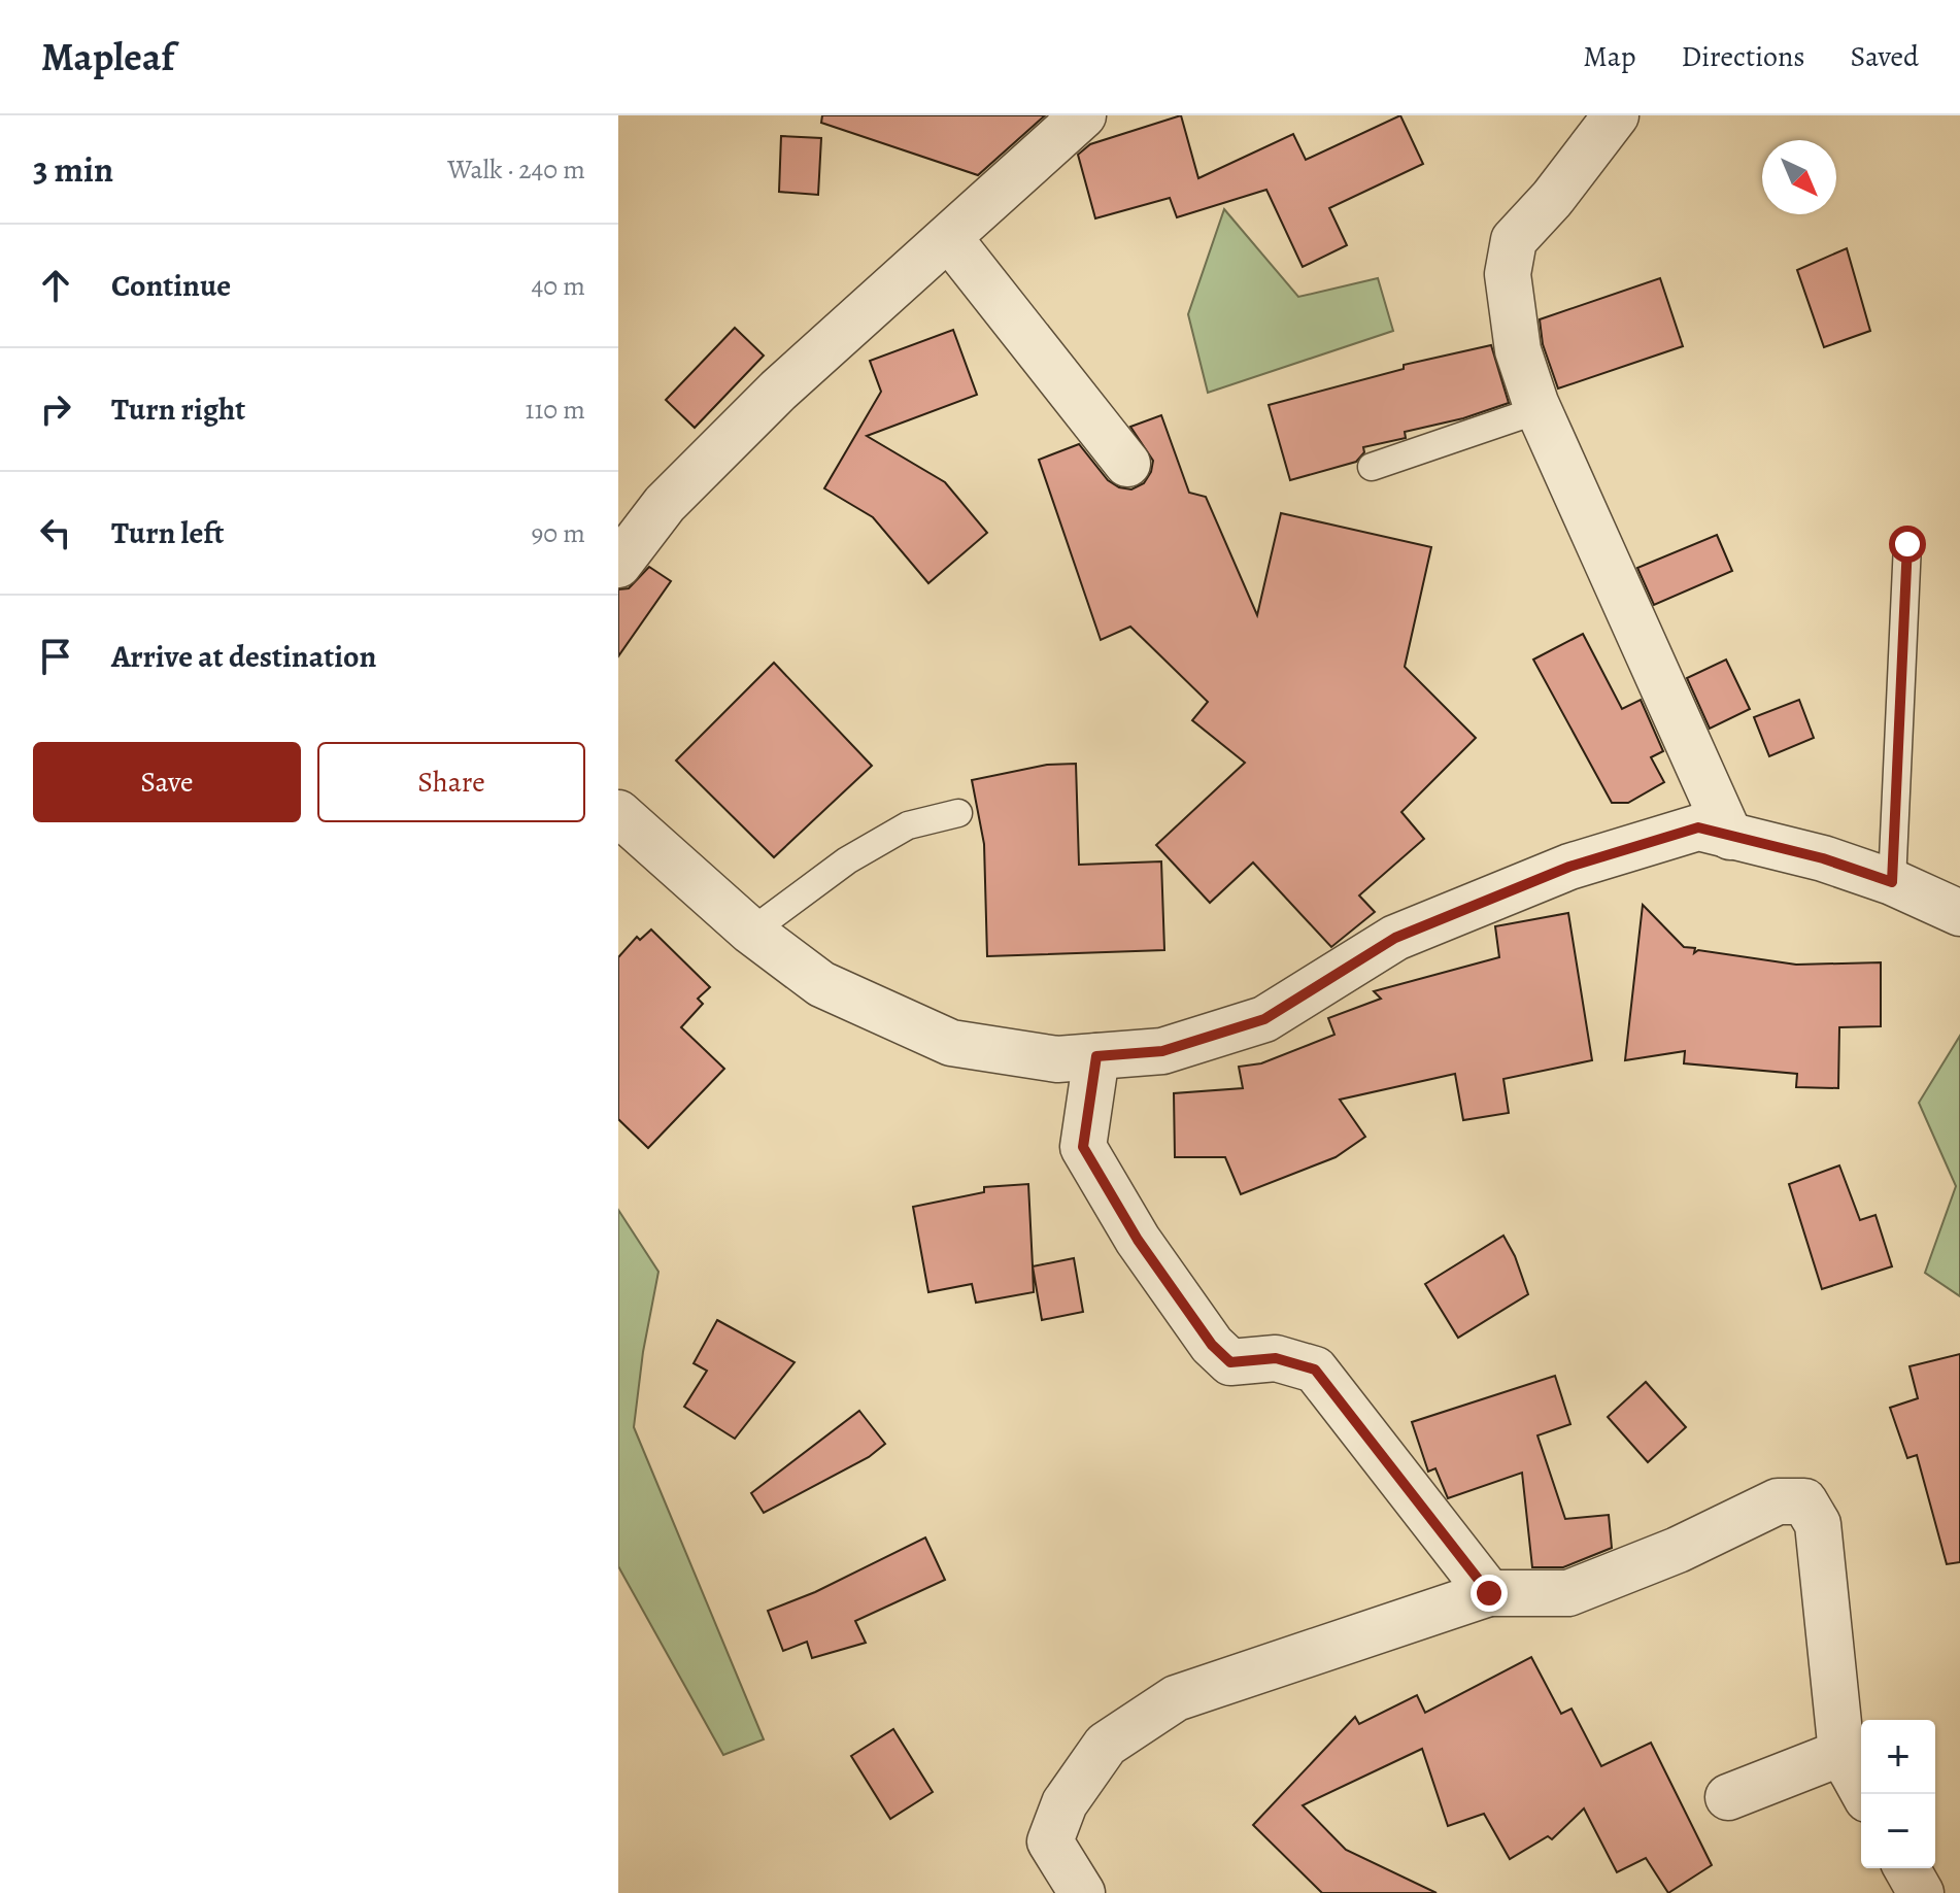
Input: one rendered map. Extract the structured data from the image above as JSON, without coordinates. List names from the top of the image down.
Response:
{
  "north": "bottom right",
  "page": {
    "header": "Mapleaf",
    "nav": ["Map", "Directions", "Saved"],
    "heading": ["3 min", "Walk · 240 m"],
    "list": [
      ["Continue", "40 m"],
      ["Turn right", "110 m"],
      ["Turn left", "90 m"],
      "Arrive at destination"
    ],
    "buttons": ["Save", "Share"],
    "map_buttons": ["+", "−"]
  }
}
